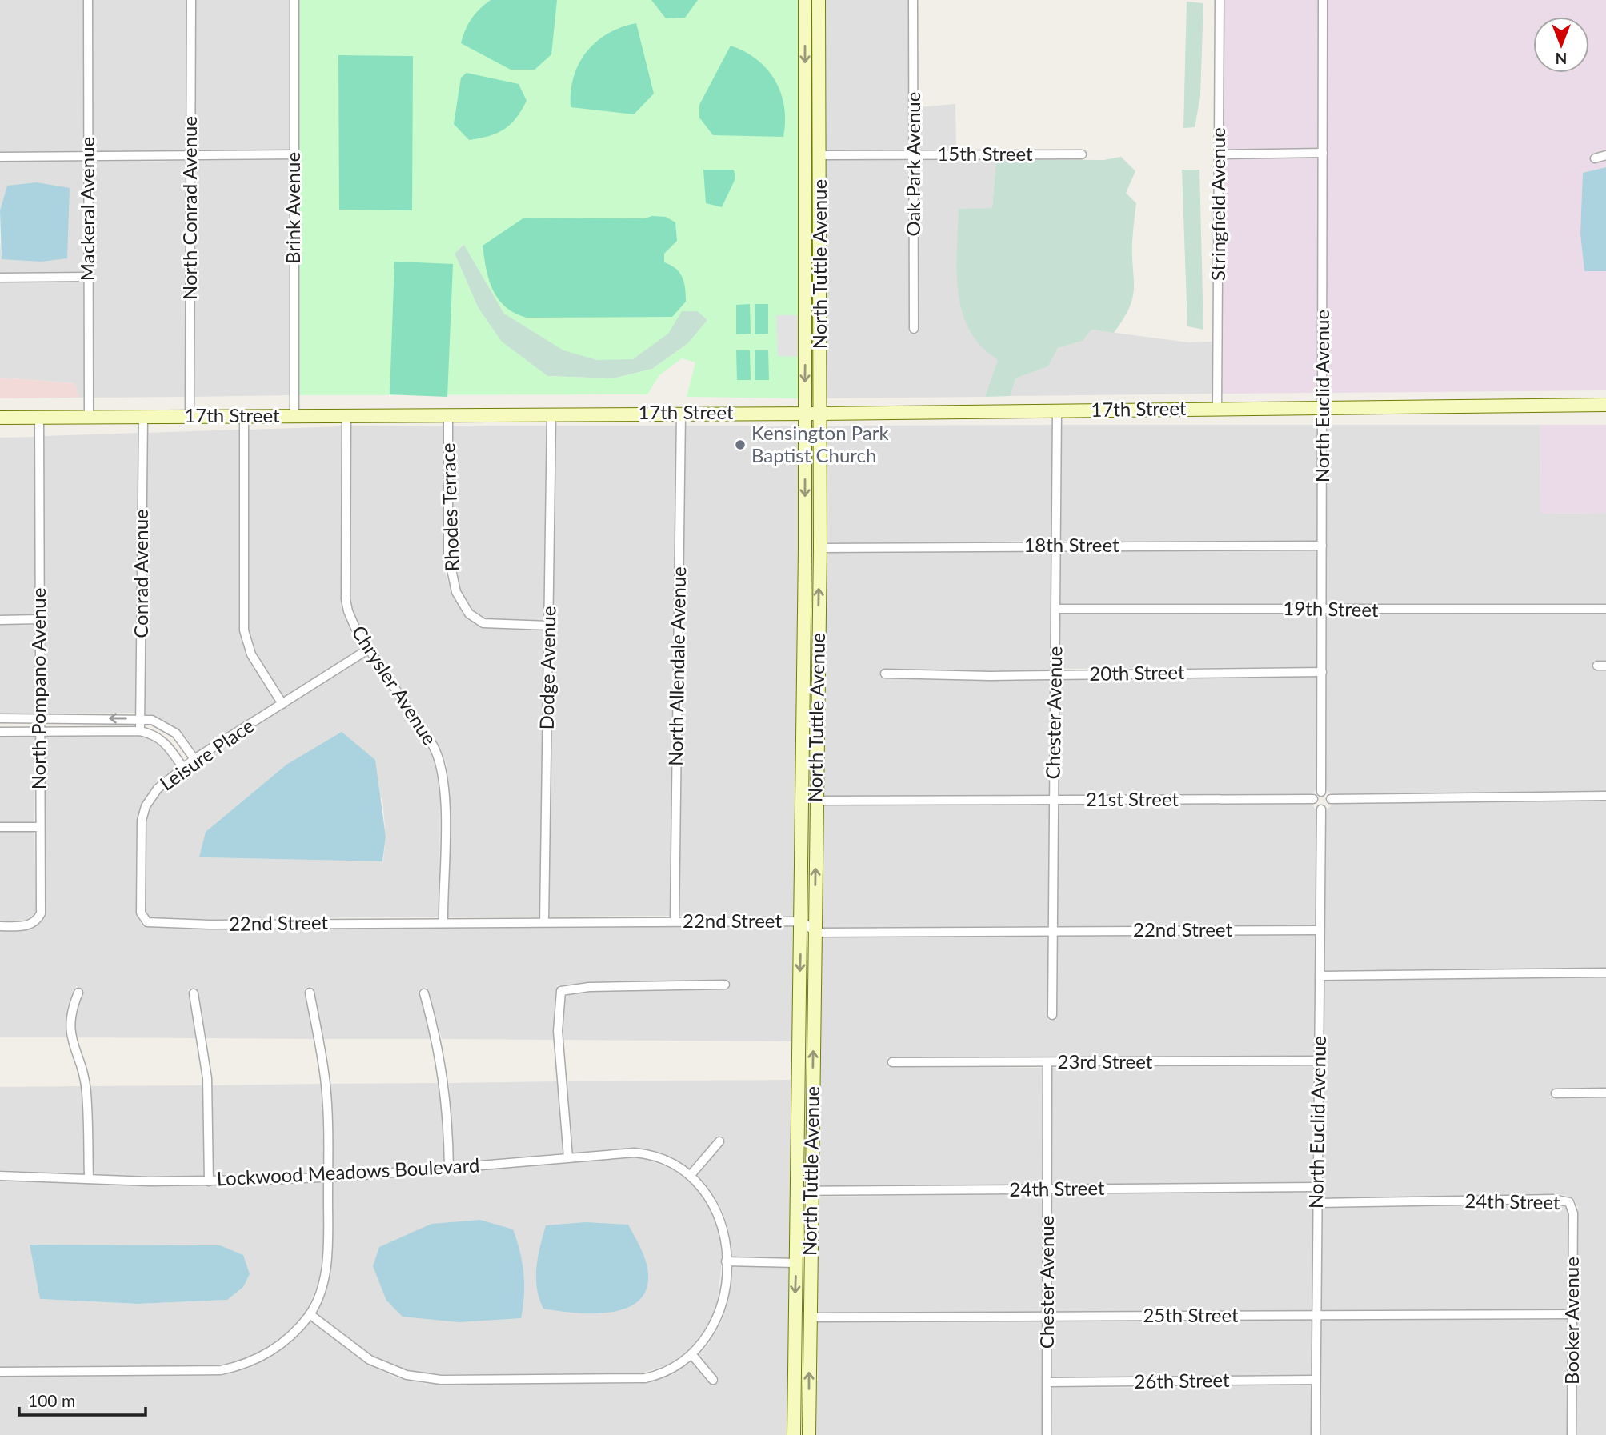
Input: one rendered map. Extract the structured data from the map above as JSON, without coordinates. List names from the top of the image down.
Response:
{
  "streets": {
    "main road": ["North Tuttle Avenue", "17th Street"],
    "street": [
      "15th Street",
      "Oak Park Avenue",
      "Stringfield Avenue",
      "North Conrad Avenue",
      "Brink Avenue",
      "Mackeral Avenue",
      "North Euclid Avenue",
      "Rhodes Terrace",
      "18th Street",
      "Conrad Avenue",
      "19th Street",
      "North Allendale Avenue",
      "Dodge Avenue",
      "20th Street",
      "Chrysler Avenue",
      "North Pompano Avenue",
      "Chester Avenue",
      "Leisure Place",
      "21st Street",
      "22nd Street",
      "23rd Street",
      "Lockwood Meadows Boulevard",
      "24th Street",
      "25th Street",
      "Booker Avenue",
      "26th Street"
    ]
  },
  "crossings": [
    ["15th Street", "Oak Park Avenue"],
    ["15th Street", "North Tuttle Avenue"],
    ["Stringfield Avenue", "17th Street"],
    ["North Conrad Avenue", "17th Street"],
    ["Brink Avenue", "17th Street"],
    ["Mackeral Avenue", "17th Street"],
    ["North Tuttle Avenue", "17th Street"],
    ["North Tuttle Avenue", "18th Street"],
    ["North Tuttle Avenue", "21st Street"],
    ["North Tuttle Avenue", "22nd Street"],
    ["North Tuttle Avenue", "24th Street"],
    ["North Tuttle Avenue", "25th Street"],
    ["North Euclid Avenue", "17th Street"],
    ["North Euclid Avenue", "18th Street"],
    ["North Euclid Avenue", "19th Street"],
    ["North Euclid Avenue", "20th Street"],
    ["North Euclid Avenue", "22nd Street"],
    ["North Euclid Avenue", "23rd Street"],
    ["North Euclid Avenue", "24th Street"],
    ["North Euclid Avenue", "25th Street"],
    ["North Euclid Avenue", "26th Street"],
    ["17th Street", "Rhodes Terrace"],
    ["17th Street", "Conrad Avenue"],
    ["17th Street", "North Allendale Avenue"],
    ["17th Street", "Dodge Avenue"],
    ["17th Street", "Chrysler Avenue"],
    ["17th Street", "North Pompano Avenue"],
    ["17th Street", "Chester Avenue"],
    ["Rhodes Terrace", "Dodge Avenue"],
    ["18th Street", "Chester Avenue"],
    ["19th Street", "Chester Avenue"],
    ["North Allendale Avenue", "22nd Street"],
    ["Dodge Avenue", "22nd Street"],
    ["20th Street", "Chester Avenue"],
    ["Chrysler Avenue", "Leisure Place"],
    ["Chrysler Avenue", "22nd Street"],
    ["Chester Avenue", "21st Street"],
    ["Chester Avenue", "22nd Street"],
    ["Chester Avenue", "23rd Street"],
    ["Chester Avenue", "24th Street"],
    ["Chester Avenue", "25th Street"],
    ["Chester Avenue", "26th Street"],
    ["Leisure Place", "22nd Street"],
    ["24th Street", "Booker Avenue"],
    ["25th Street", "Booker Avenue"]
  ],
  "places": ["Kensington Park Baptist Church"],
  "scale_bar": "100 m",
  "north": "bottom"
}
